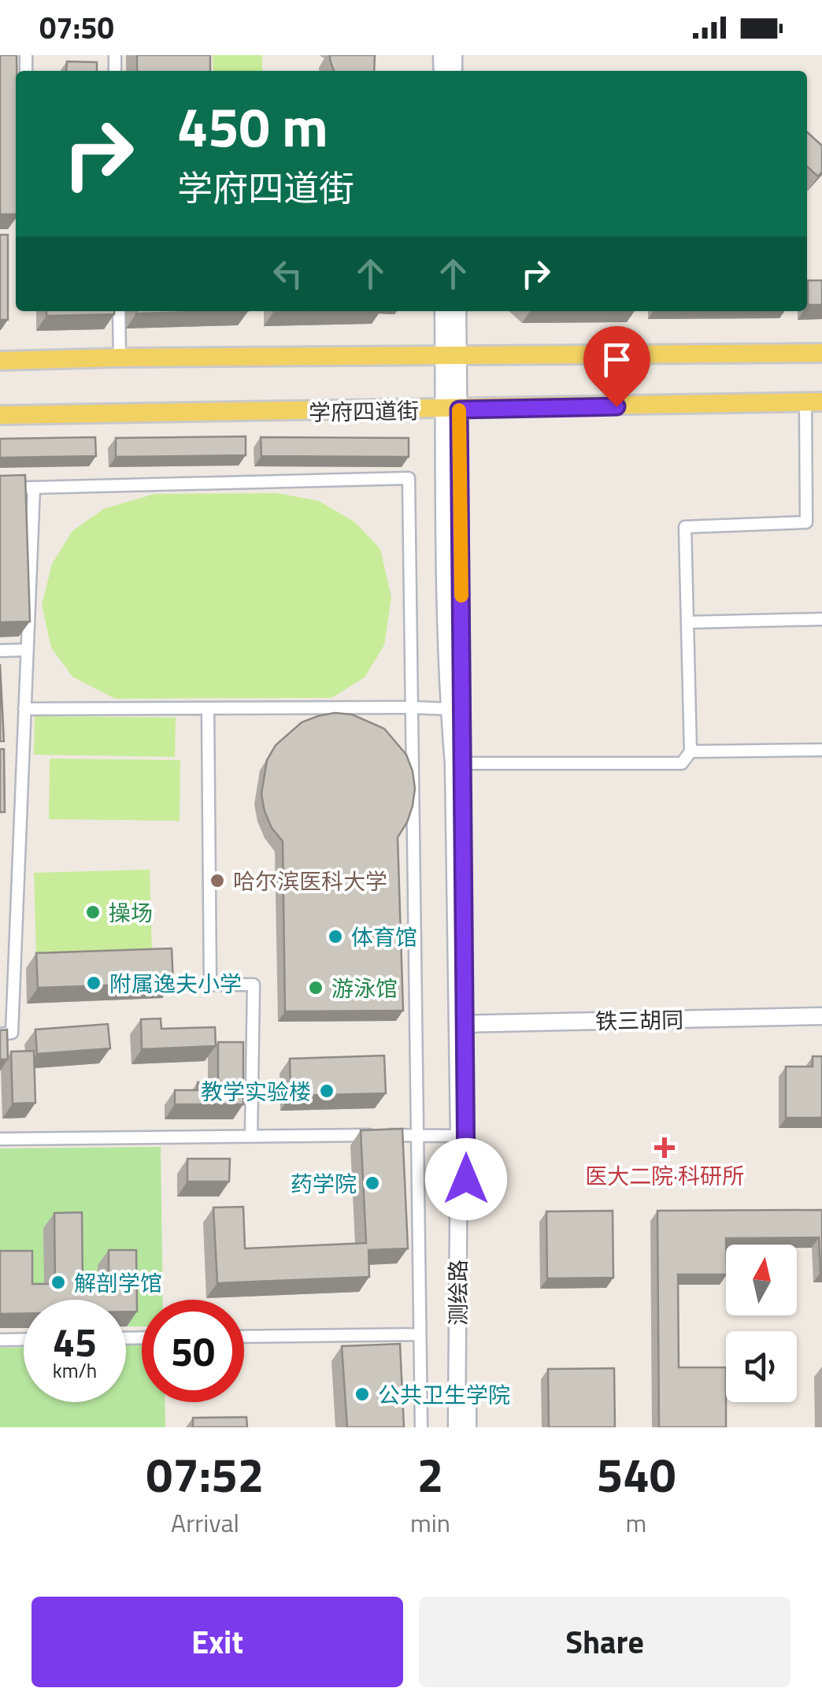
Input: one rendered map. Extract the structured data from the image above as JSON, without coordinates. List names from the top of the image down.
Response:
{
  "streets": {
    "main road": ["学府四道街", "铁三胡同", "测绘路"]
  },
  "crossings": [
    ["学府四道街", "测绘路"],
    ["铁三胡同", "测绘路"]
  ],
  "places": {
    "other": [
      "哈尔滨医科大学",
      "操场",
      "体育馆",
      "附属逸夫小学",
      "游泳馆",
      "教学实验楼",
      "药学院",
      "解剖学馆",
      "公共卫生学院"
    ],
    "health": ["医大二院·科研所"]
  },
  "north": "top",
  "page": {
    "status": "07:50",
    "turn": ["450 m", "学府四道街"],
    "speed": "45 km/h",
    "limit": "50",
    "eta": [
      "07:52",
      "Arrival",
      "2",
      "min",
      "540",
      "m"
    ],
    "buttons": ["Exit", "Share"]
  }
}
